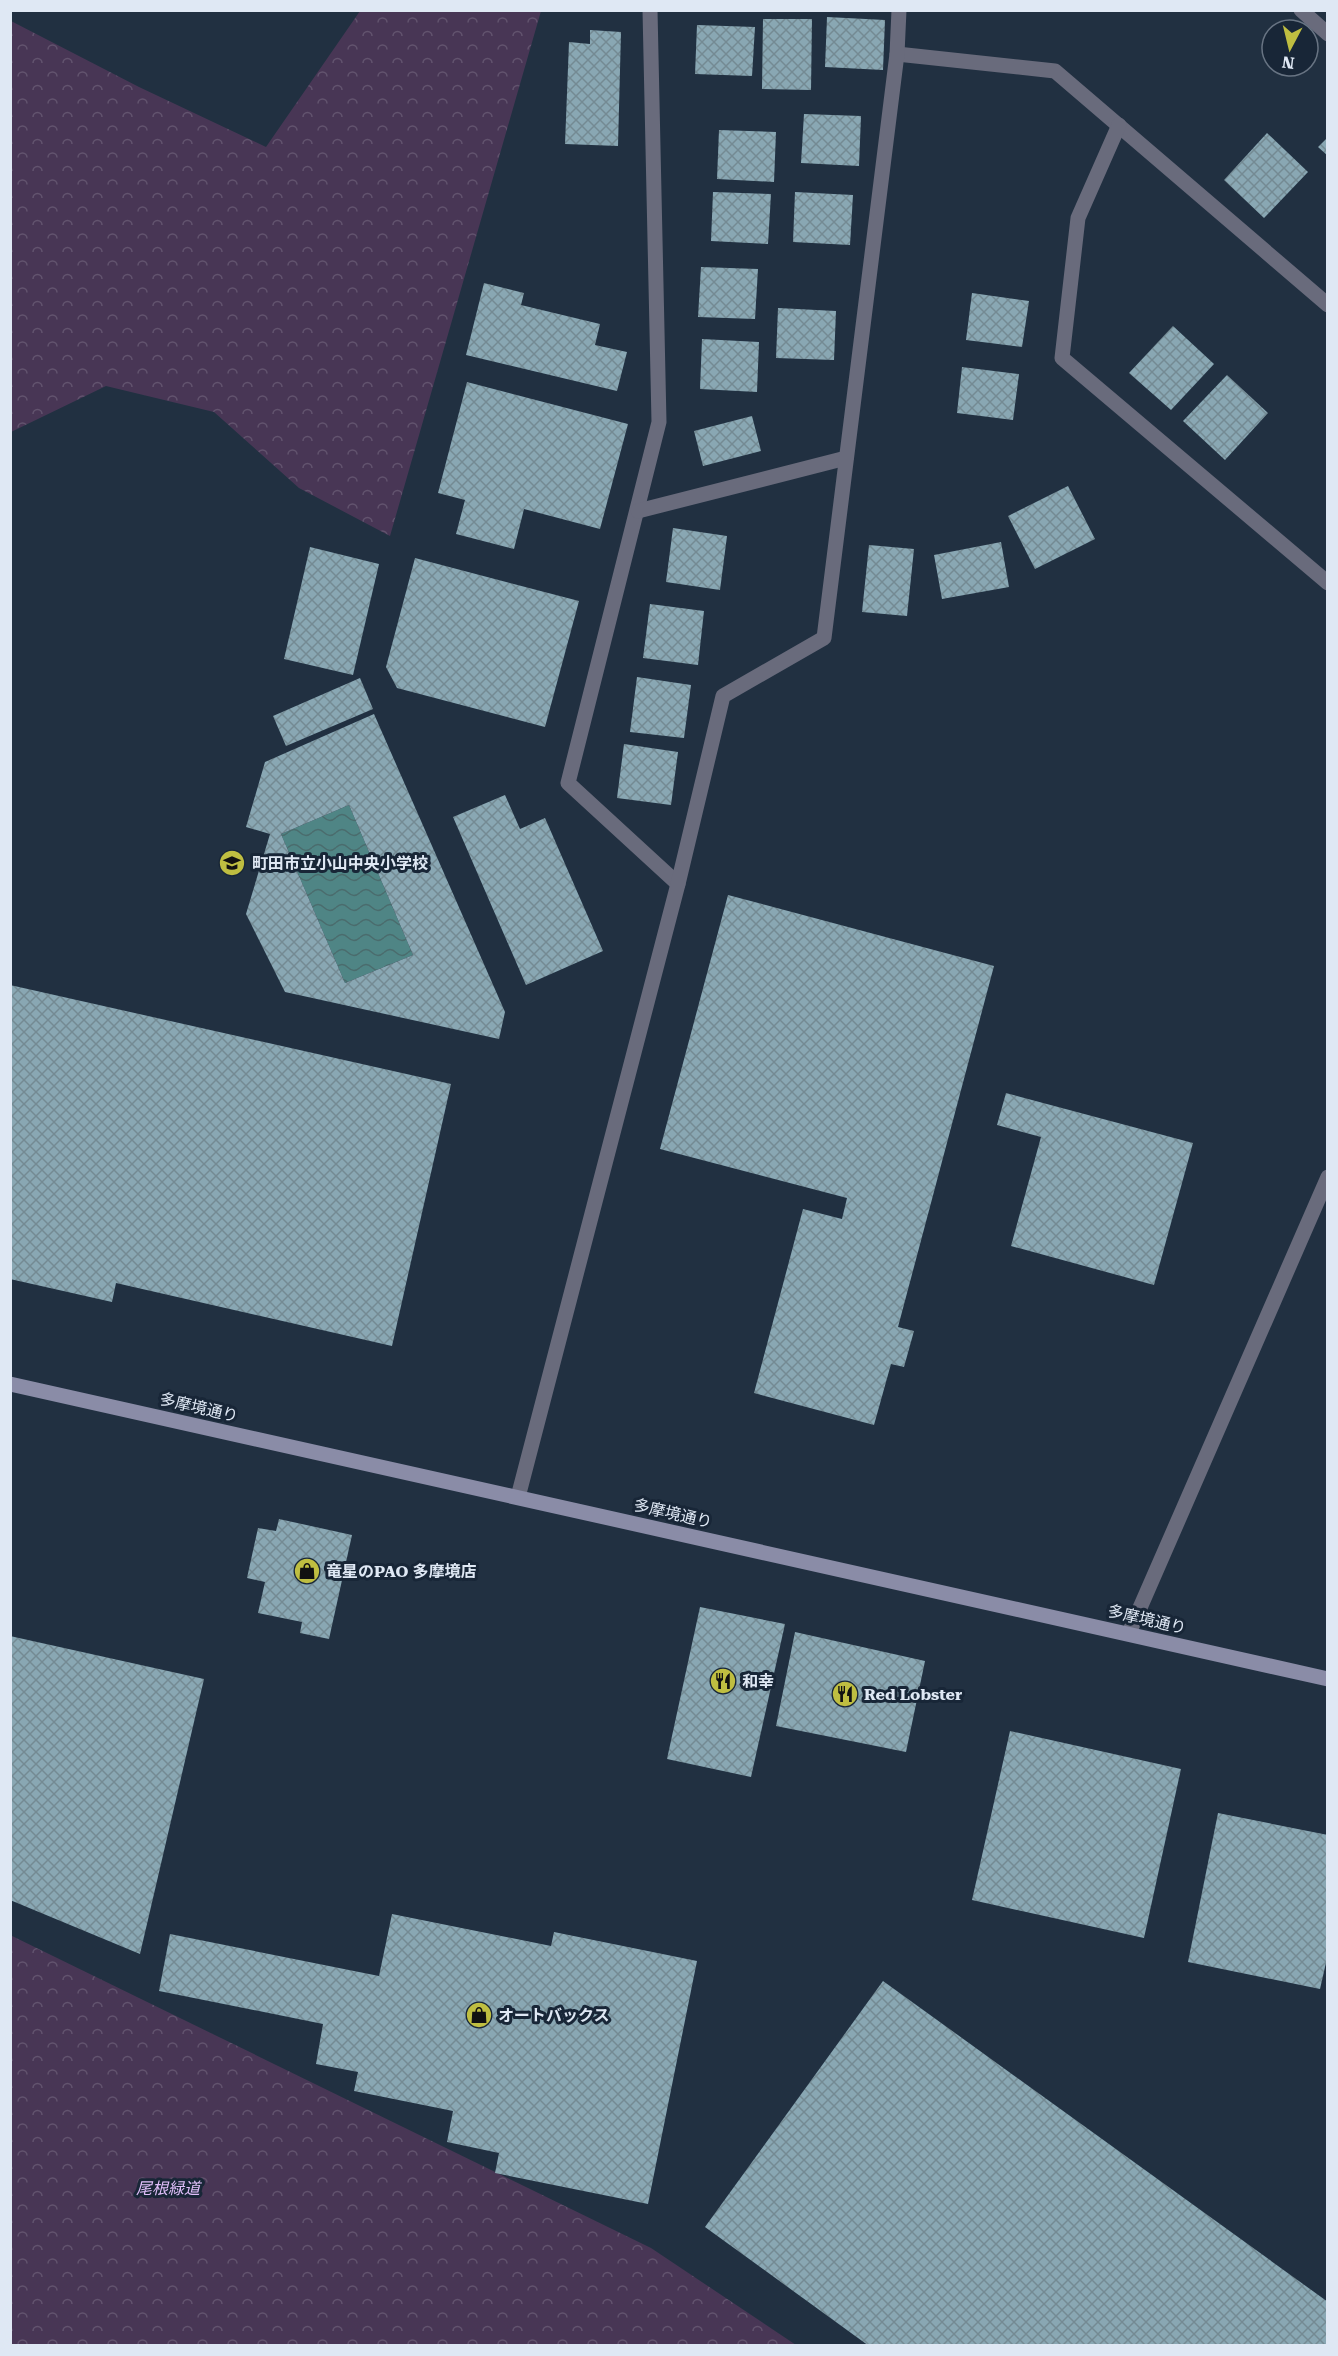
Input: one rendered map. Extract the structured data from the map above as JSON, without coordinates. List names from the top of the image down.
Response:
{
  "streets": {
    "street": ["多摩境通り"]
  },
  "parks": ["尾根緑道"],
  "places": {
    "school or university": ["町田市立小山中央小学校"],
    "shop": ["竜星のPAO 多摩境店", "オートバックス"],
    "restaurant": ["和幸", "Red Lobster"]
  },
  "north": "bottom"
}
